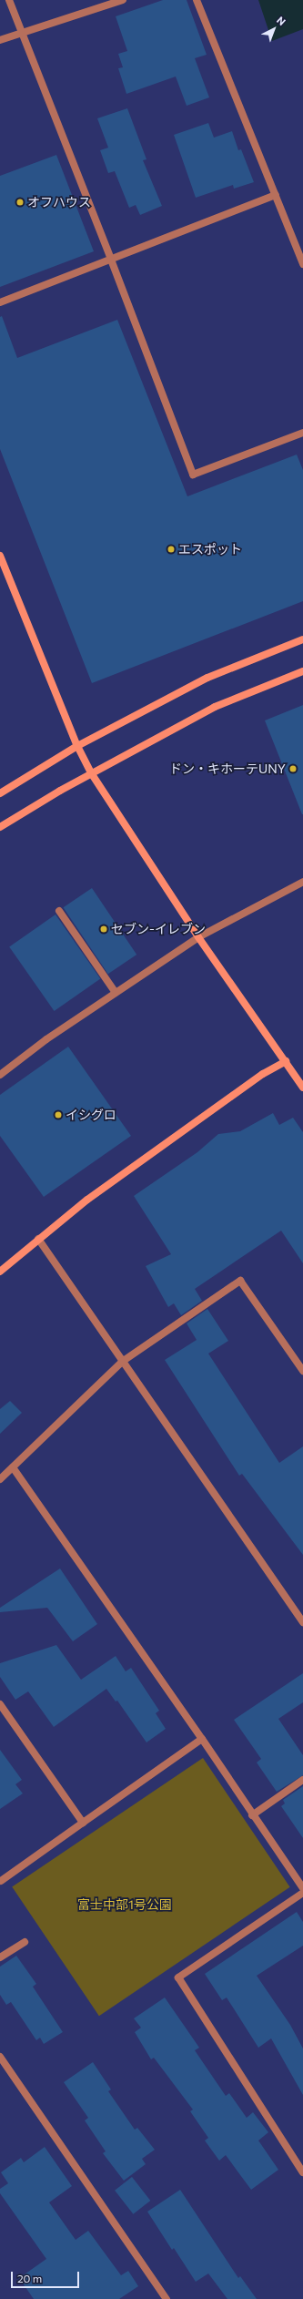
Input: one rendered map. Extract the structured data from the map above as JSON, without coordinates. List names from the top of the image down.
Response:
{
  "parks": ["富士中部1号公園"],
  "places": [
    "オフハウス",
    "エスポット",
    "ドン・キホーテUNY",
    "セブン-イレブン",
    "イシグロ"
  ],
  "scale_bar": "20 m",
  "north": "top right"
}
